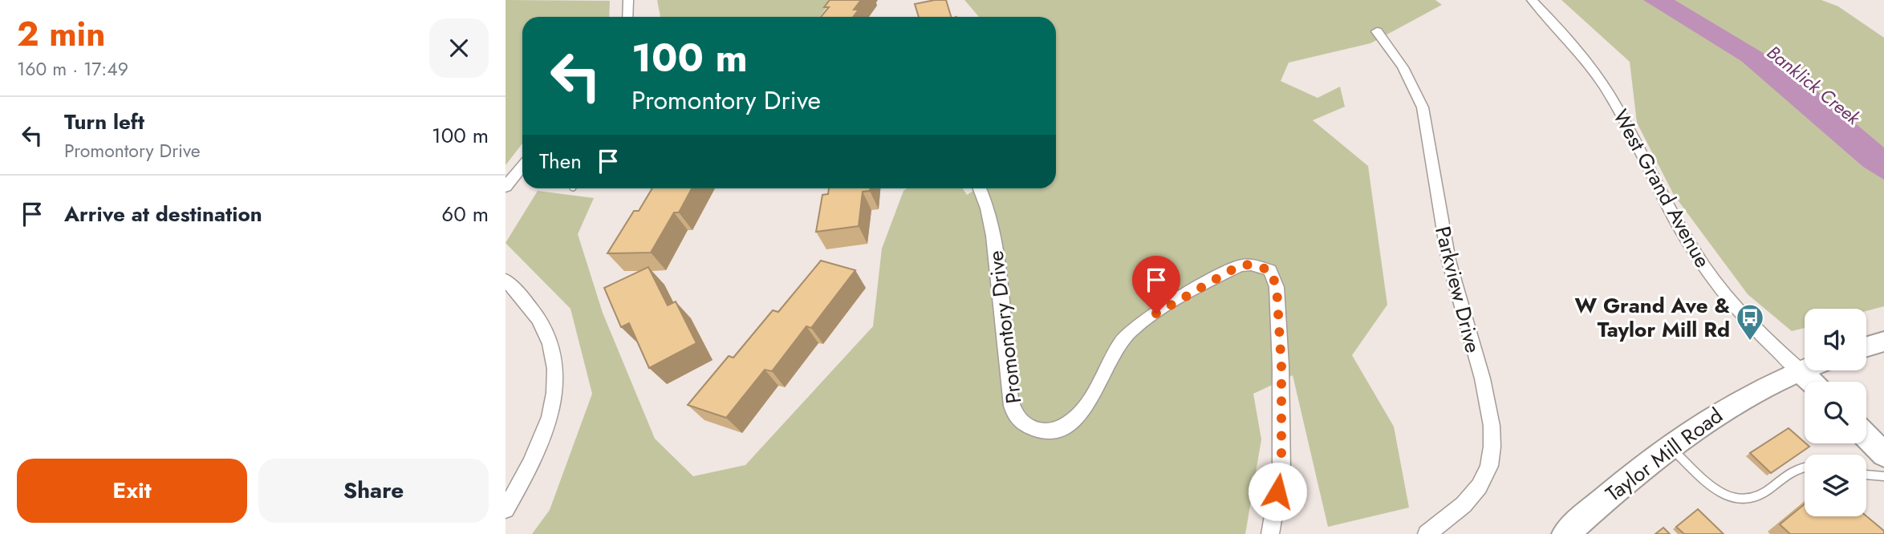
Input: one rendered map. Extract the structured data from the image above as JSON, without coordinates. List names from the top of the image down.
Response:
{
  "streets": {
    "main road": ["Taylor Mill Road"],
    "street": ["West Grand Avenue", "Parkview Drive", "Promontory Drive"]
  },
  "crossings": [
    ["West Grand Avenue", "Taylor Mill Road"]
  ],
  "water": ["Banklick Creek"],
  "places": {
    "bus stop": ["W Grand Ave & Taylor Mill Rd"]
  },
  "page": {
    "heading": ["2 min", "160 m · 17:49"],
    "turn": ["100 m", "Promontory Drive"],
    "list": [
      {
        "name": "Turn left",
        "note": "Promontory Drive",
        "value": "100 m"
      },
      {
        "name": "Arrive at destination",
        "value": "60 m"
      }
    ],
    "then": "Then",
    "buttons": ["Exit", "Share"]
  }
}
